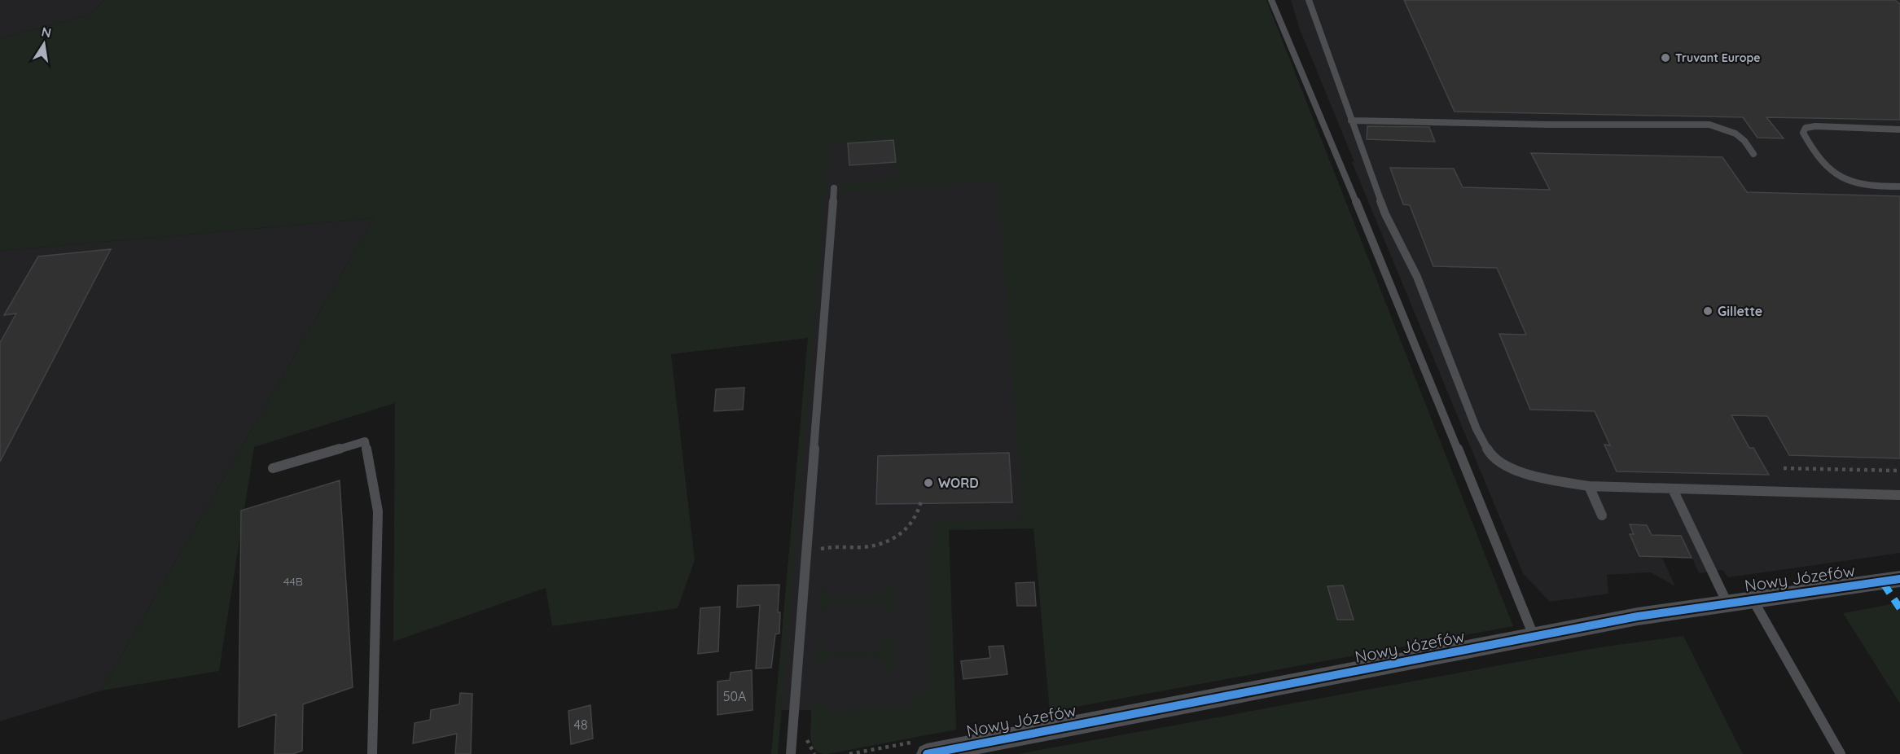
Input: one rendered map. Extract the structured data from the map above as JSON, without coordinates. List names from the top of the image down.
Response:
{
  "streets": {
    "street": ["Nowy Józefów"]
  },
  "places": ["Truvant Europe", "Gillette", "WORD"],
  "house_numbers": ["44B", "50A", "48"],
  "north": "top"
}
